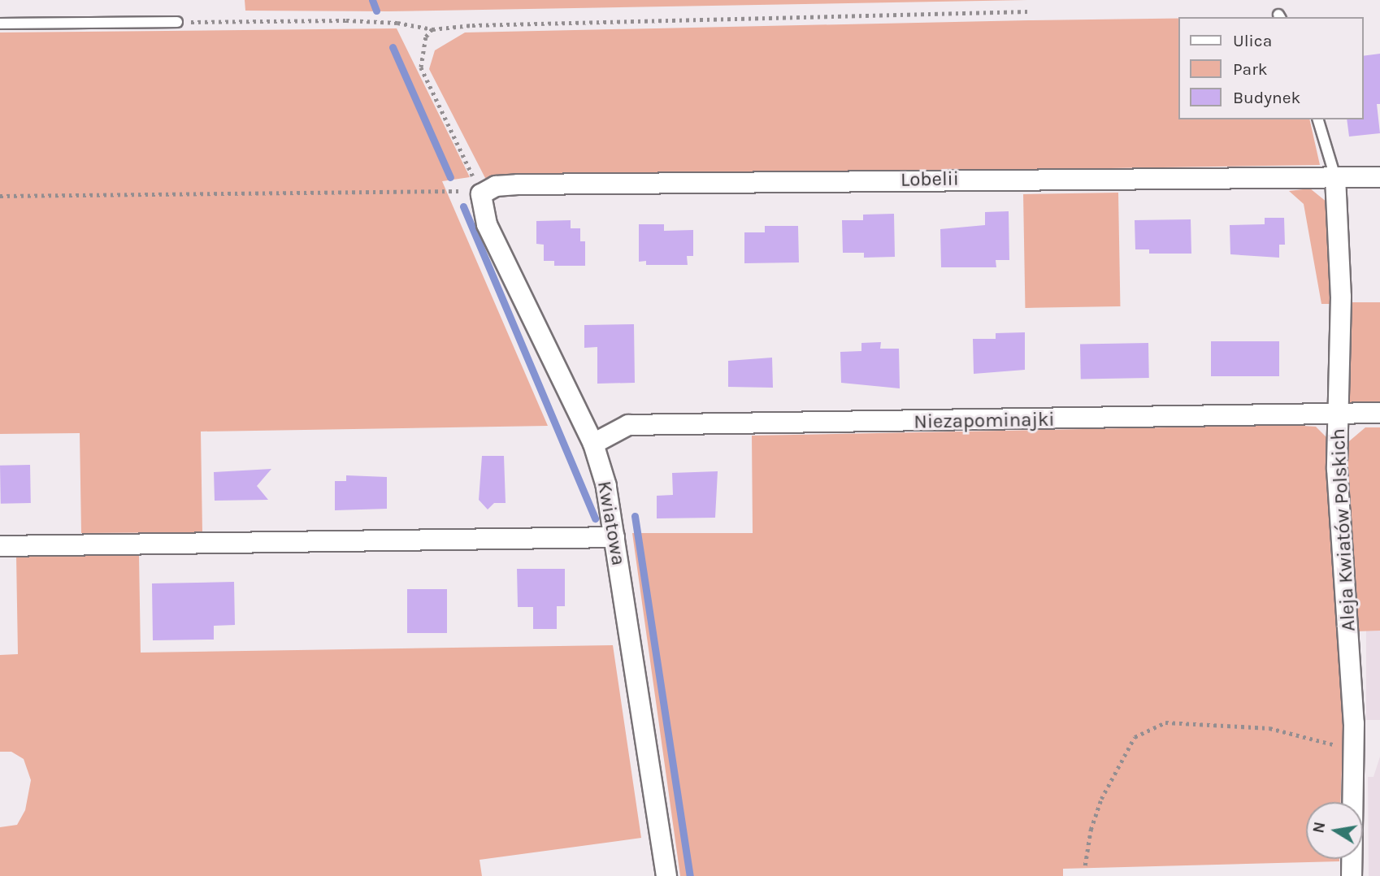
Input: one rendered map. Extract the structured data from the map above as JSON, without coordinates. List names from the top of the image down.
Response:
{
  "streets": {
    "street": [
      "Lobelii",
      "Niezapominajki",
      "Kwiatowa",
      "Aleja Kwiatów Polskich"
    ]
  },
  "crossings": [
    ["Lobelii", "Kwiatowa"],
    ["Lobelii", "Aleja Kwiatów Polskich"],
    ["Niezapominajki", "Kwiatowa"],
    ["Niezapominajki", "Aleja Kwiatów Polskich"]
  ],
  "legend": ["Ulica", "Park", "Budynek"],
  "north": "left"
}
